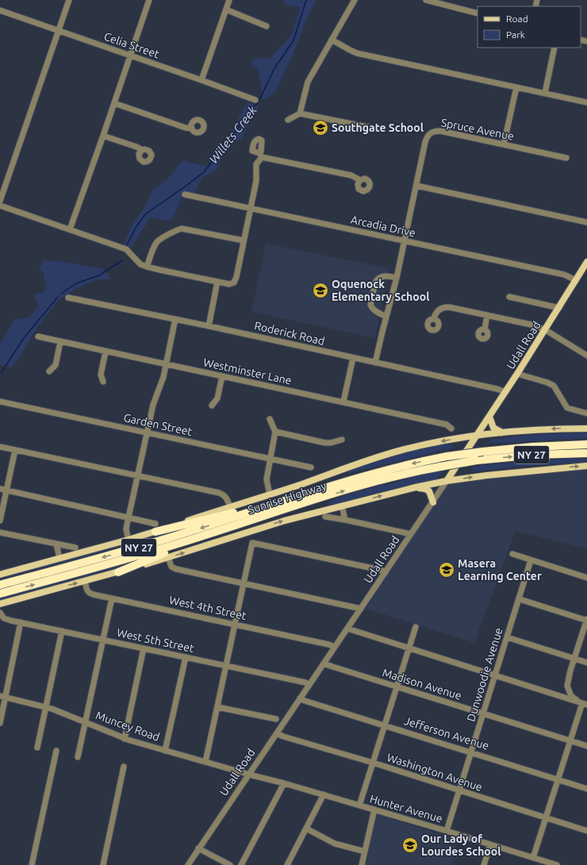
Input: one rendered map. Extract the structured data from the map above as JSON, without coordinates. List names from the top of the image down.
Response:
{
  "streets": {
    "highway": ["NY 27", "Sunrise Highway"],
    "main road": ["Udall Road"],
    "street": [
      "Celia Street",
      "Spruce Avenue",
      "Arcadia Drive",
      "Roderick Road",
      "Westminster Lane",
      "Garden Street",
      "West 4th Street",
      "West 5th Street",
      "Dunwoodie Avenue",
      "Madison Avenue",
      "Muncey Road",
      "Jefferson Avenue",
      "Washington Avenue",
      "Hunter Avenue"
    ]
  },
  "crossings": [
    ["Spruce Avenue", "Arcadia Drive"],
    ["Spruce Avenue", "Roderick Road"],
    ["Arcadia Drive", "Udall Road"],
    ["Roderick Road", "Udall Road"],
    ["Udall Road", "Sunrise Highway"],
    ["Udall Road", "West 4th Street"],
    ["Udall Road", "West 5th Street"],
    ["Udall Road", "Madison Avenue"],
    ["Udall Road", "Muncey Road"],
    ["Udall Road", "Jefferson Avenue"],
    ["Udall Road", "Washington Avenue"],
    ["Udall Road", "Hunter Avenue"],
    ["Sunrise Highway", "West 4th Street"],
    ["Dunwoodie Avenue", "Madison Avenue"],
    ["Dunwoodie Avenue", "Jefferson Avenue"],
    ["Dunwoodie Avenue", "Washington Avenue"],
    ["Dunwoodie Avenue", "Hunter Avenue"],
    ["Muncey Road", "Hunter Avenue"]
  ],
  "water": ["Willets Creek"],
  "places": {
    "school or university": [
      "Southgate School",
      "Oquenock Elementary School",
      "Masera Learning Center",
      "Our Lady of Lourdes School"
    ]
  },
  "legend": ["Road", "Park"]
}
